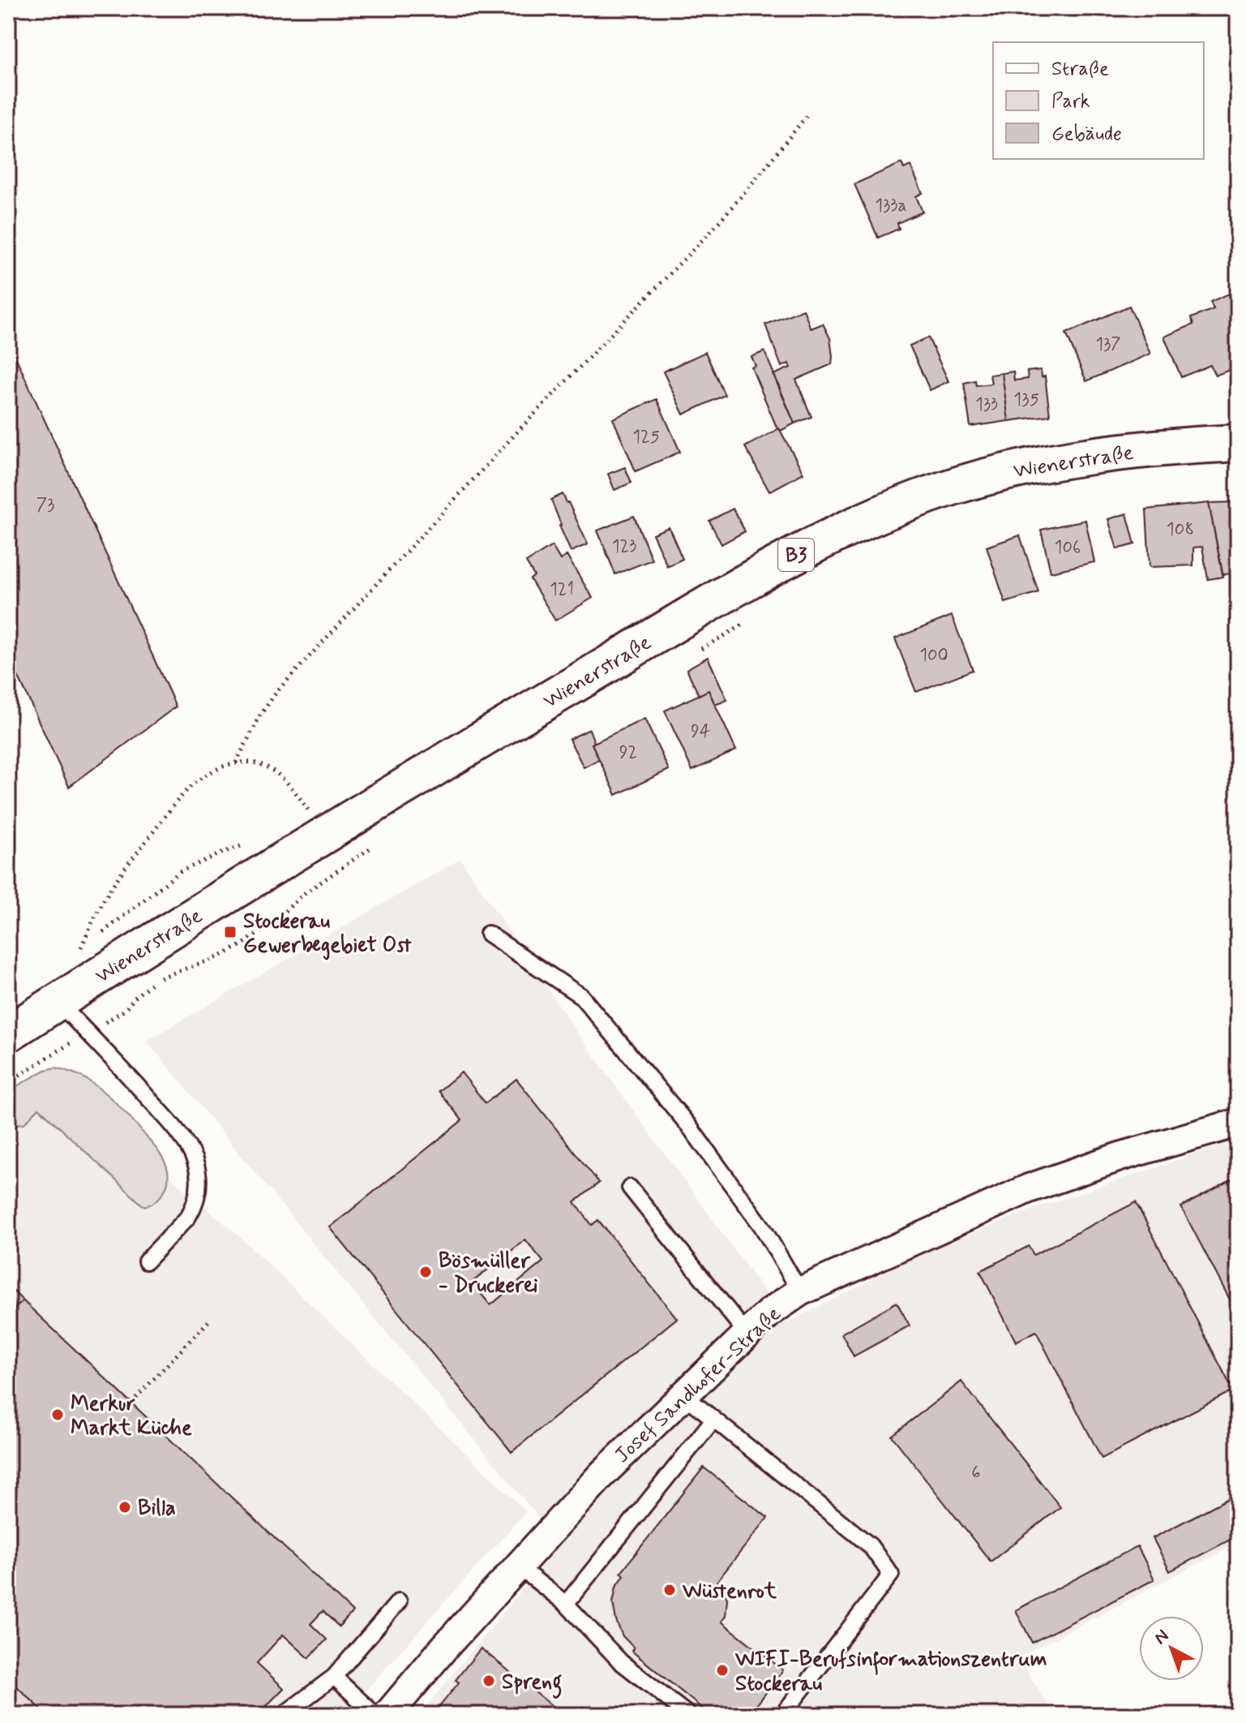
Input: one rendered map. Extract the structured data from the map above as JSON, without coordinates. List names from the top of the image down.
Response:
{
  "streets": {
    "main road": ["Wienerstraße", "B3"],
    "street": ["Josef Sandhofer-Straße"]
  },
  "places": {
    "transit": ["Stockerau Gewerbegebiet Ost"],
    "other": [
      "Bösmüller - Druckerei",
      "Merkur Markt Küche",
      "Billa",
      "Wüstenrot",
      "WIFI-Berufsinformationszentrum Stockerau",
      "Spreng"
    ]
  },
  "house_numbers": [
    "133a",
    "137",
    "135",
    "133",
    "125",
    "73",
    "108",
    "123",
    "106",
    "121",
    "100",
    "94",
    "92",
    "6"
  ],
  "legend": ["Straße", "Park", "Gebäude"],
  "north": "top left"
}
